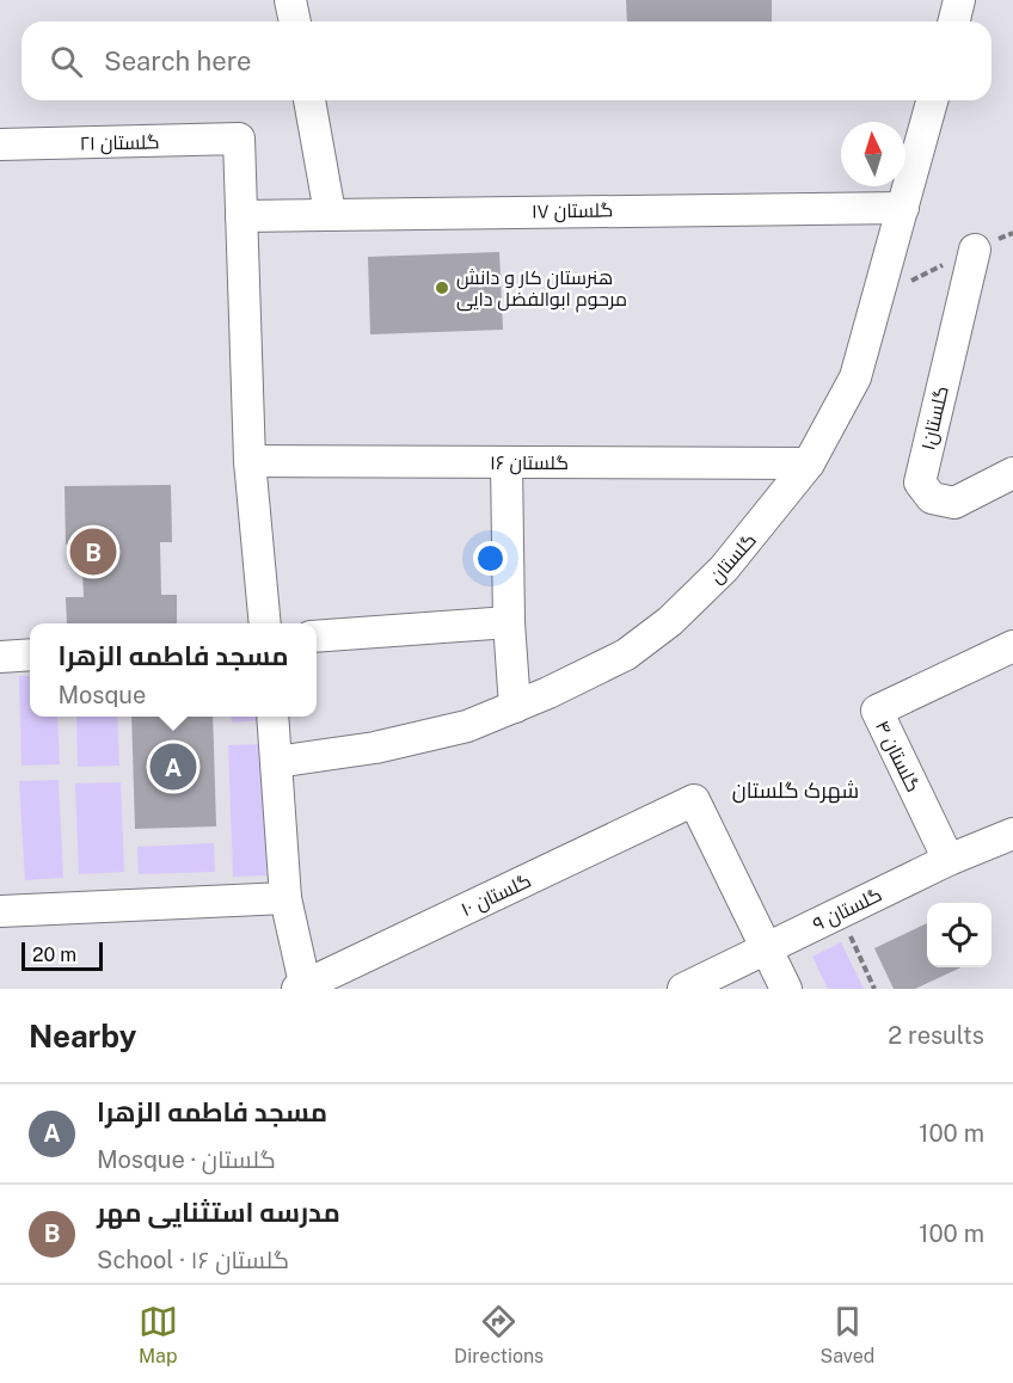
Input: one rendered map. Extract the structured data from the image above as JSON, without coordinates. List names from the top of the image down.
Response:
{
  "streets": {
    "street": [
      "گلستان ۲۱",
      "گلستان ۱۷",
      "گلستان۱",
      "گلستان ۱۶",
      "گلستان",
      "گلستان ۴",
      "گلستان ۱۰",
      "گلستان ۹"
    ]
  },
  "crossings": [
    ["گلستان ۲۱", "گلستان ۱۷"],
    ["گلستان ۱۷", "گلستان"],
    ["گلستان ۱۶", "گلستان"],
    ["گلستان ۴", "گلستان ۹"],
    ["گلستان ۱۰", "گلستان ۹"]
  ],
  "districts": ["شهرک گلستان"],
  "places": ["هنرستان کار و دانش مرحوم ابوالفضل دایی"],
  "scale_bar": "20 m",
  "north": "top",
  "page": {
    "search": "Search here",
    "pins": ["B", "A"],
    "popup": ["مسجد فاطمه الزهرا", "Mosque"],
    "scale": "20 m",
    "heading": ["Nearby", "2 results"],
    "list": [
      {
        "mark": "A",
        "name": "مسجد فاطمه الزهرا",
        "note": "Mosque · گلستان",
        "value": "100 m"
      },
      {
        "mark": "B",
        "name": "مدرسه استثنایی مهر",
        "note": "School · گلستان ۱۶",
        "value": "100 m"
      }
    ],
    "nav": ["Map", "Directions", "Saved"]
  }
}
